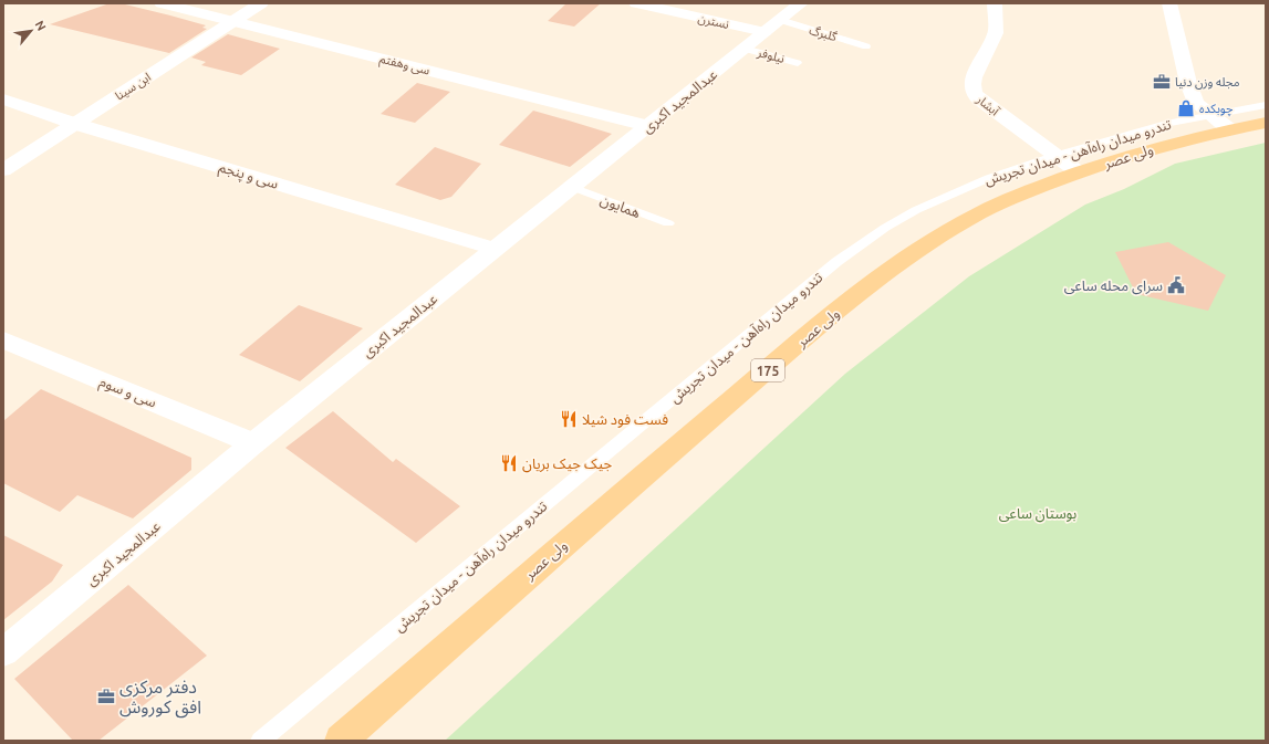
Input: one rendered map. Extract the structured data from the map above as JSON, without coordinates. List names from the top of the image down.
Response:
{
  "streets": {
    "main road": ["ولی عصر", "175"],
    "street": [
      "نسترن",
      "سی وهفتم",
      "ابن سینا",
      "عبدالمجید اکبری",
      "آبشار",
      "سی و پنجم",
      "سی و سوم"
    ],
    "lane": [
      "گلبرگ",
      "نیلوفر",
      "تندرو میدان راه‌آهن - میدان تجریش",
      "همایون"
    ]
  },
  "crossings": [
    ["نسترن", "گلبرگ"],
    ["نسترن", "عبدالمجید اکبری"],
    ["گلبرگ", "عبدالمجید اکبری"],
    ["نیلوفر", "عبدالمجید اکبری"],
    ["سی وهفتم", "ابن سینا"],
    ["سی وهفتم", "عبدالمجید اکبری"],
    ["ابن سینا", "سی و پنجم"],
    ["عبدالمجید اکبری", "سی و پنجم"],
    ["عبدالمجید اکبری", "همایون"],
    ["عبدالمجید اکبری", "سی و سوم"],
    ["آبشار", "تندرو میدان راه‌آهن - میدان تجریش"],
    ["آبشار", "ولی عصر"]
  ],
  "parks": ["بوستان ساعی"],
  "places": {
    "office": ["مجله وزن دنیا", "دفتر مرکزی افق کوروش"],
    "shop": ["چوبکده"],
    "public building": ["سرای محله ساعی"],
    "restaurant": ["فست فود شیلا", "جیک جیک بریان"]
  },
  "north": "top right"
}
